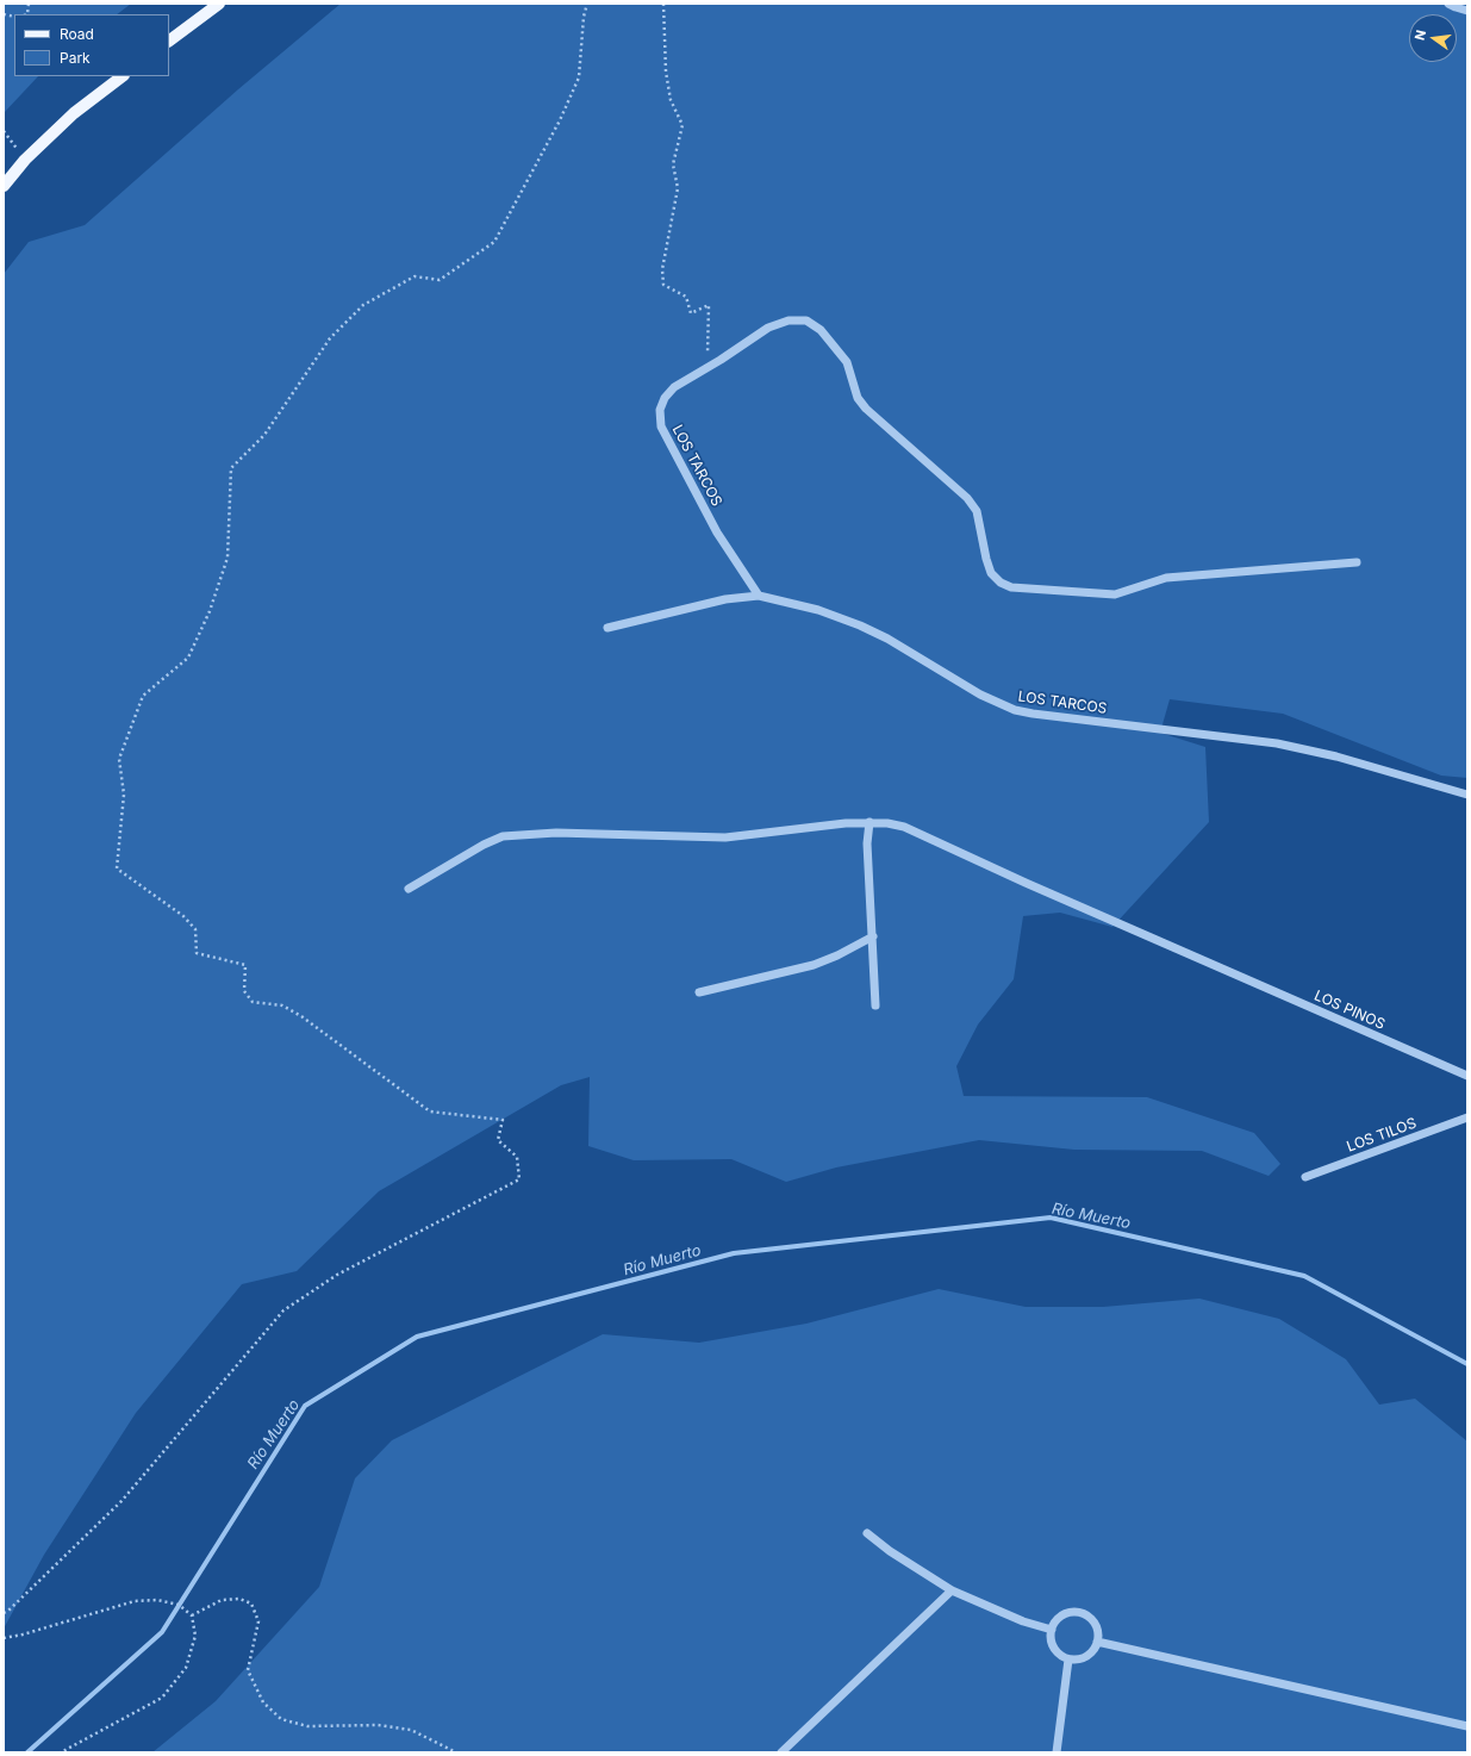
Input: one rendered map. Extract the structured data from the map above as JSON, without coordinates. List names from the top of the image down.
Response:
{
  "streets": {
    "street": ["LOS TARCOS", "LOS PINOS", "LOS TILOS"]
  },
  "water": ["Río Muerto"],
  "legend": ["Road", "Park"],
  "north": "left"
}
